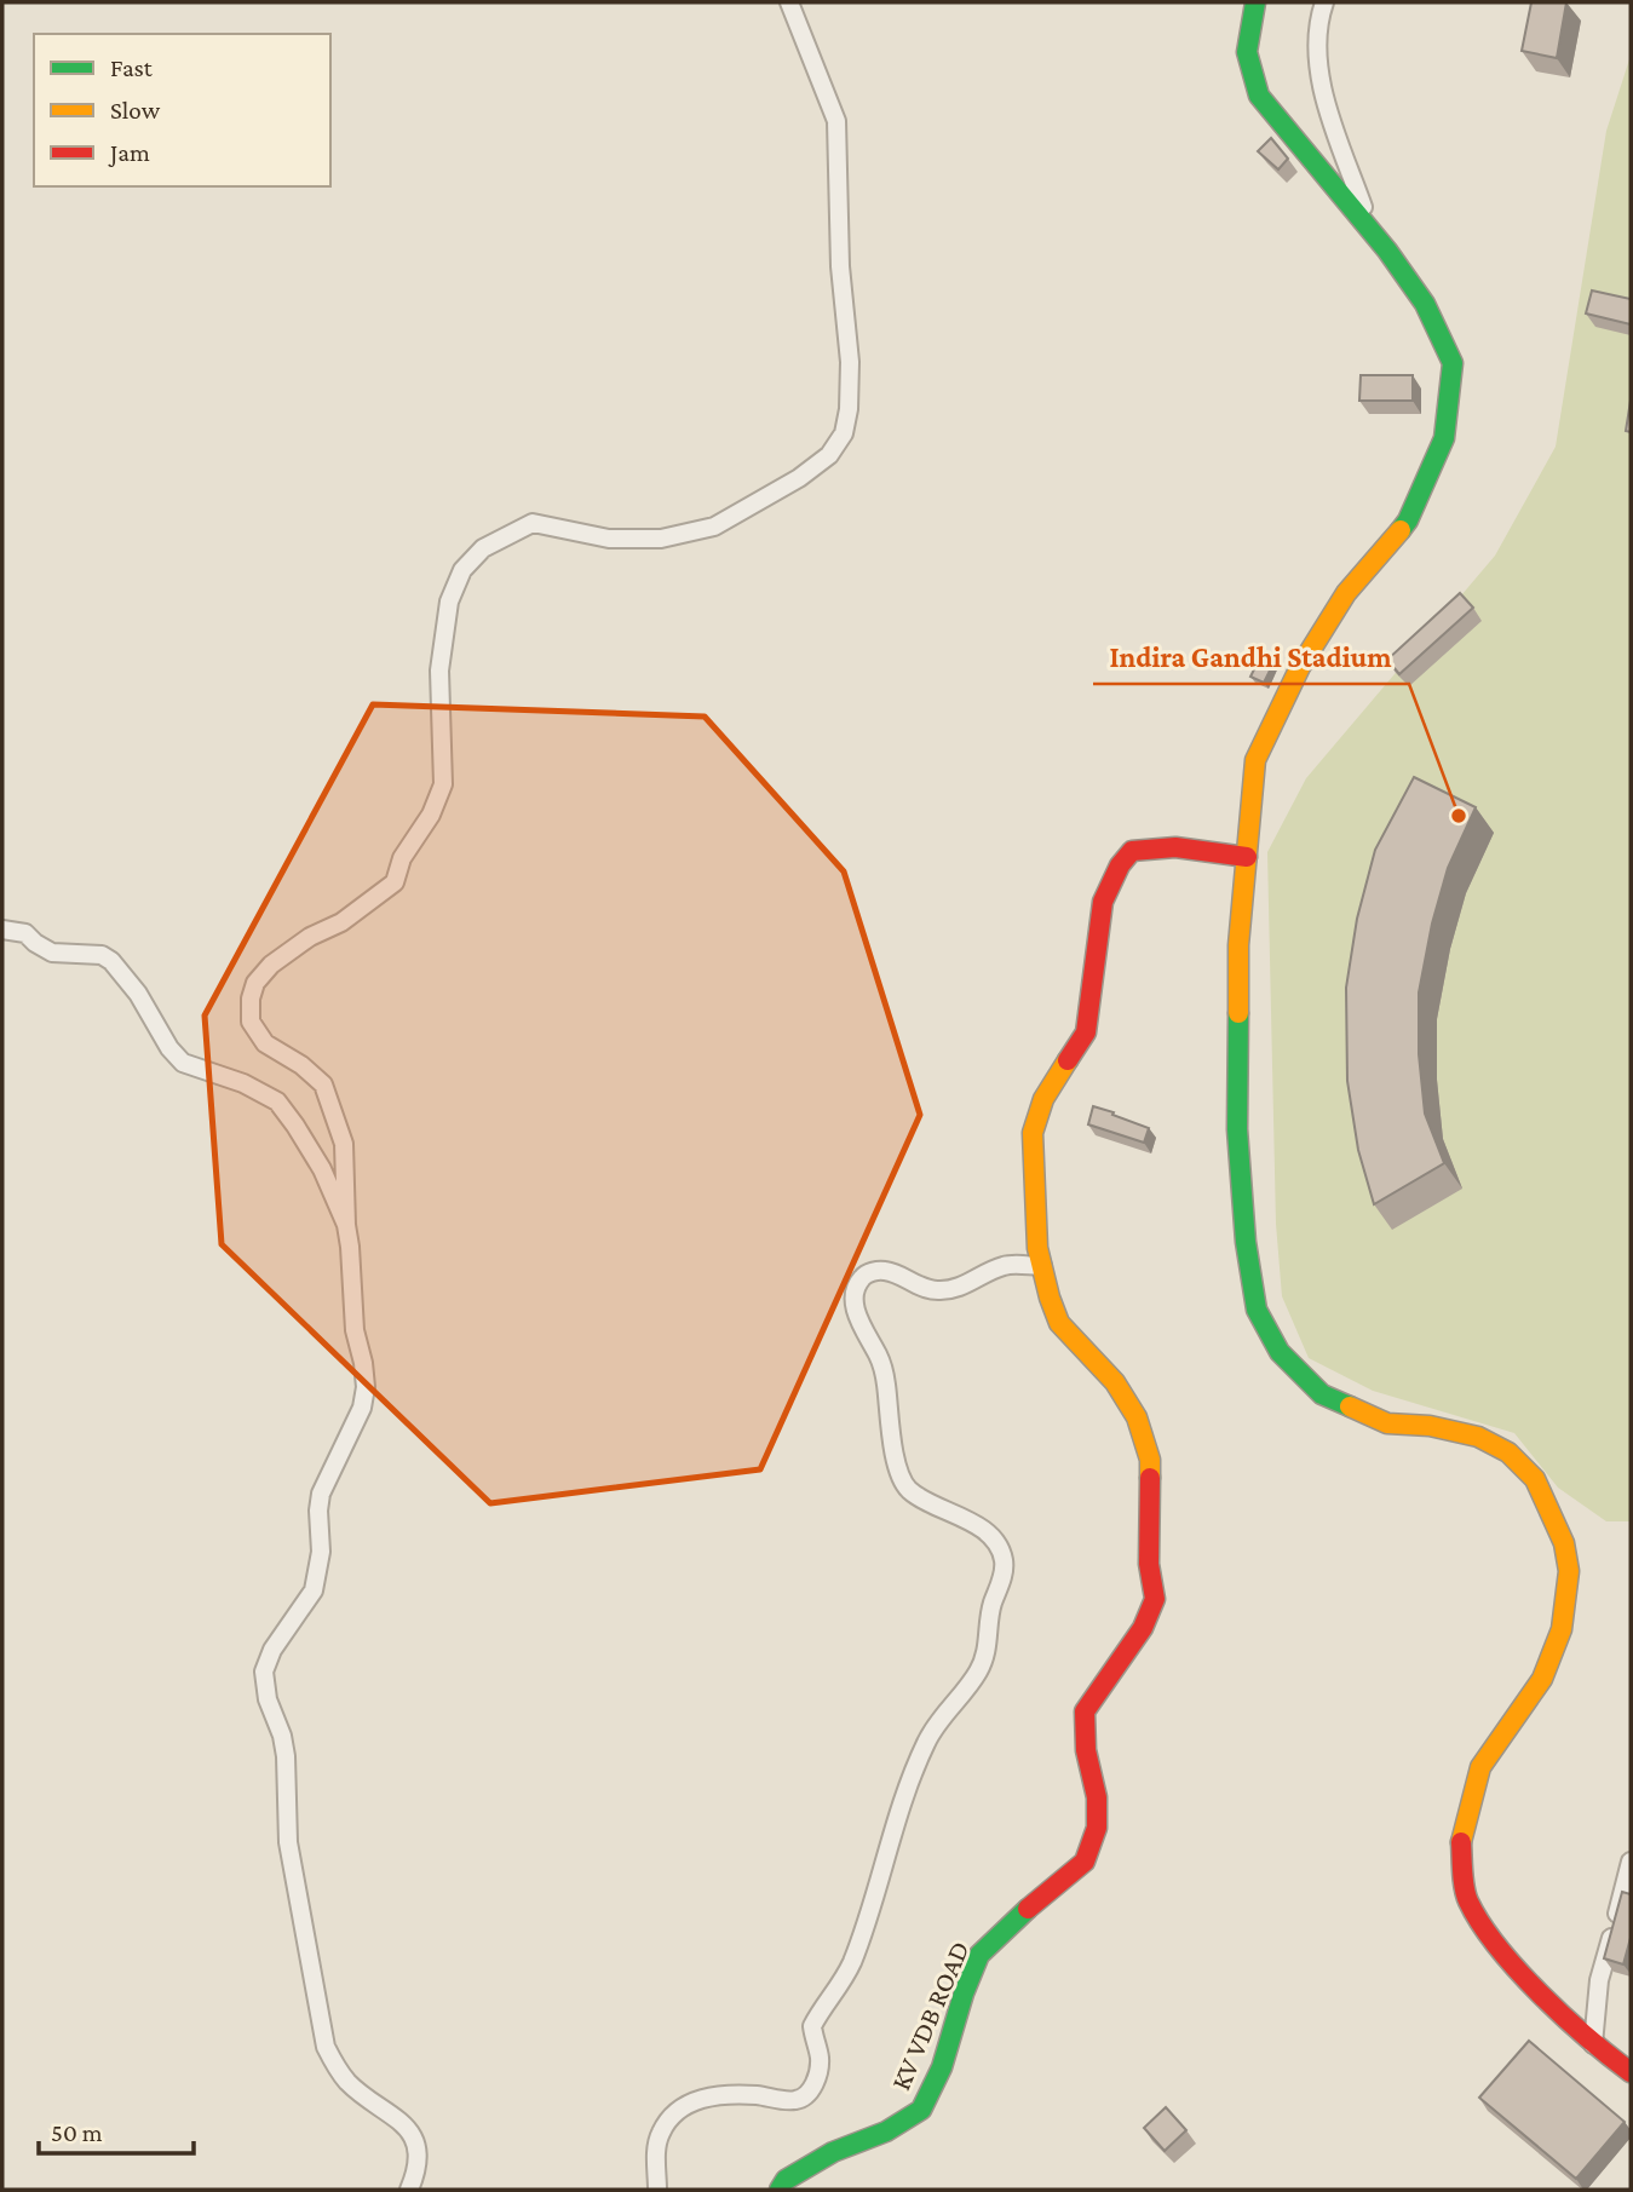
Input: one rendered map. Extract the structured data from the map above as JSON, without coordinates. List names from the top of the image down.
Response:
{
  "streets": {
    "main road": ["KV VDB ROAD"]
  },
  "places": ["Indira Gandhi Stadium"],
  "legend": ["Fast", "Slow", "Jam"],
  "scale_bar": "50 m"
}
